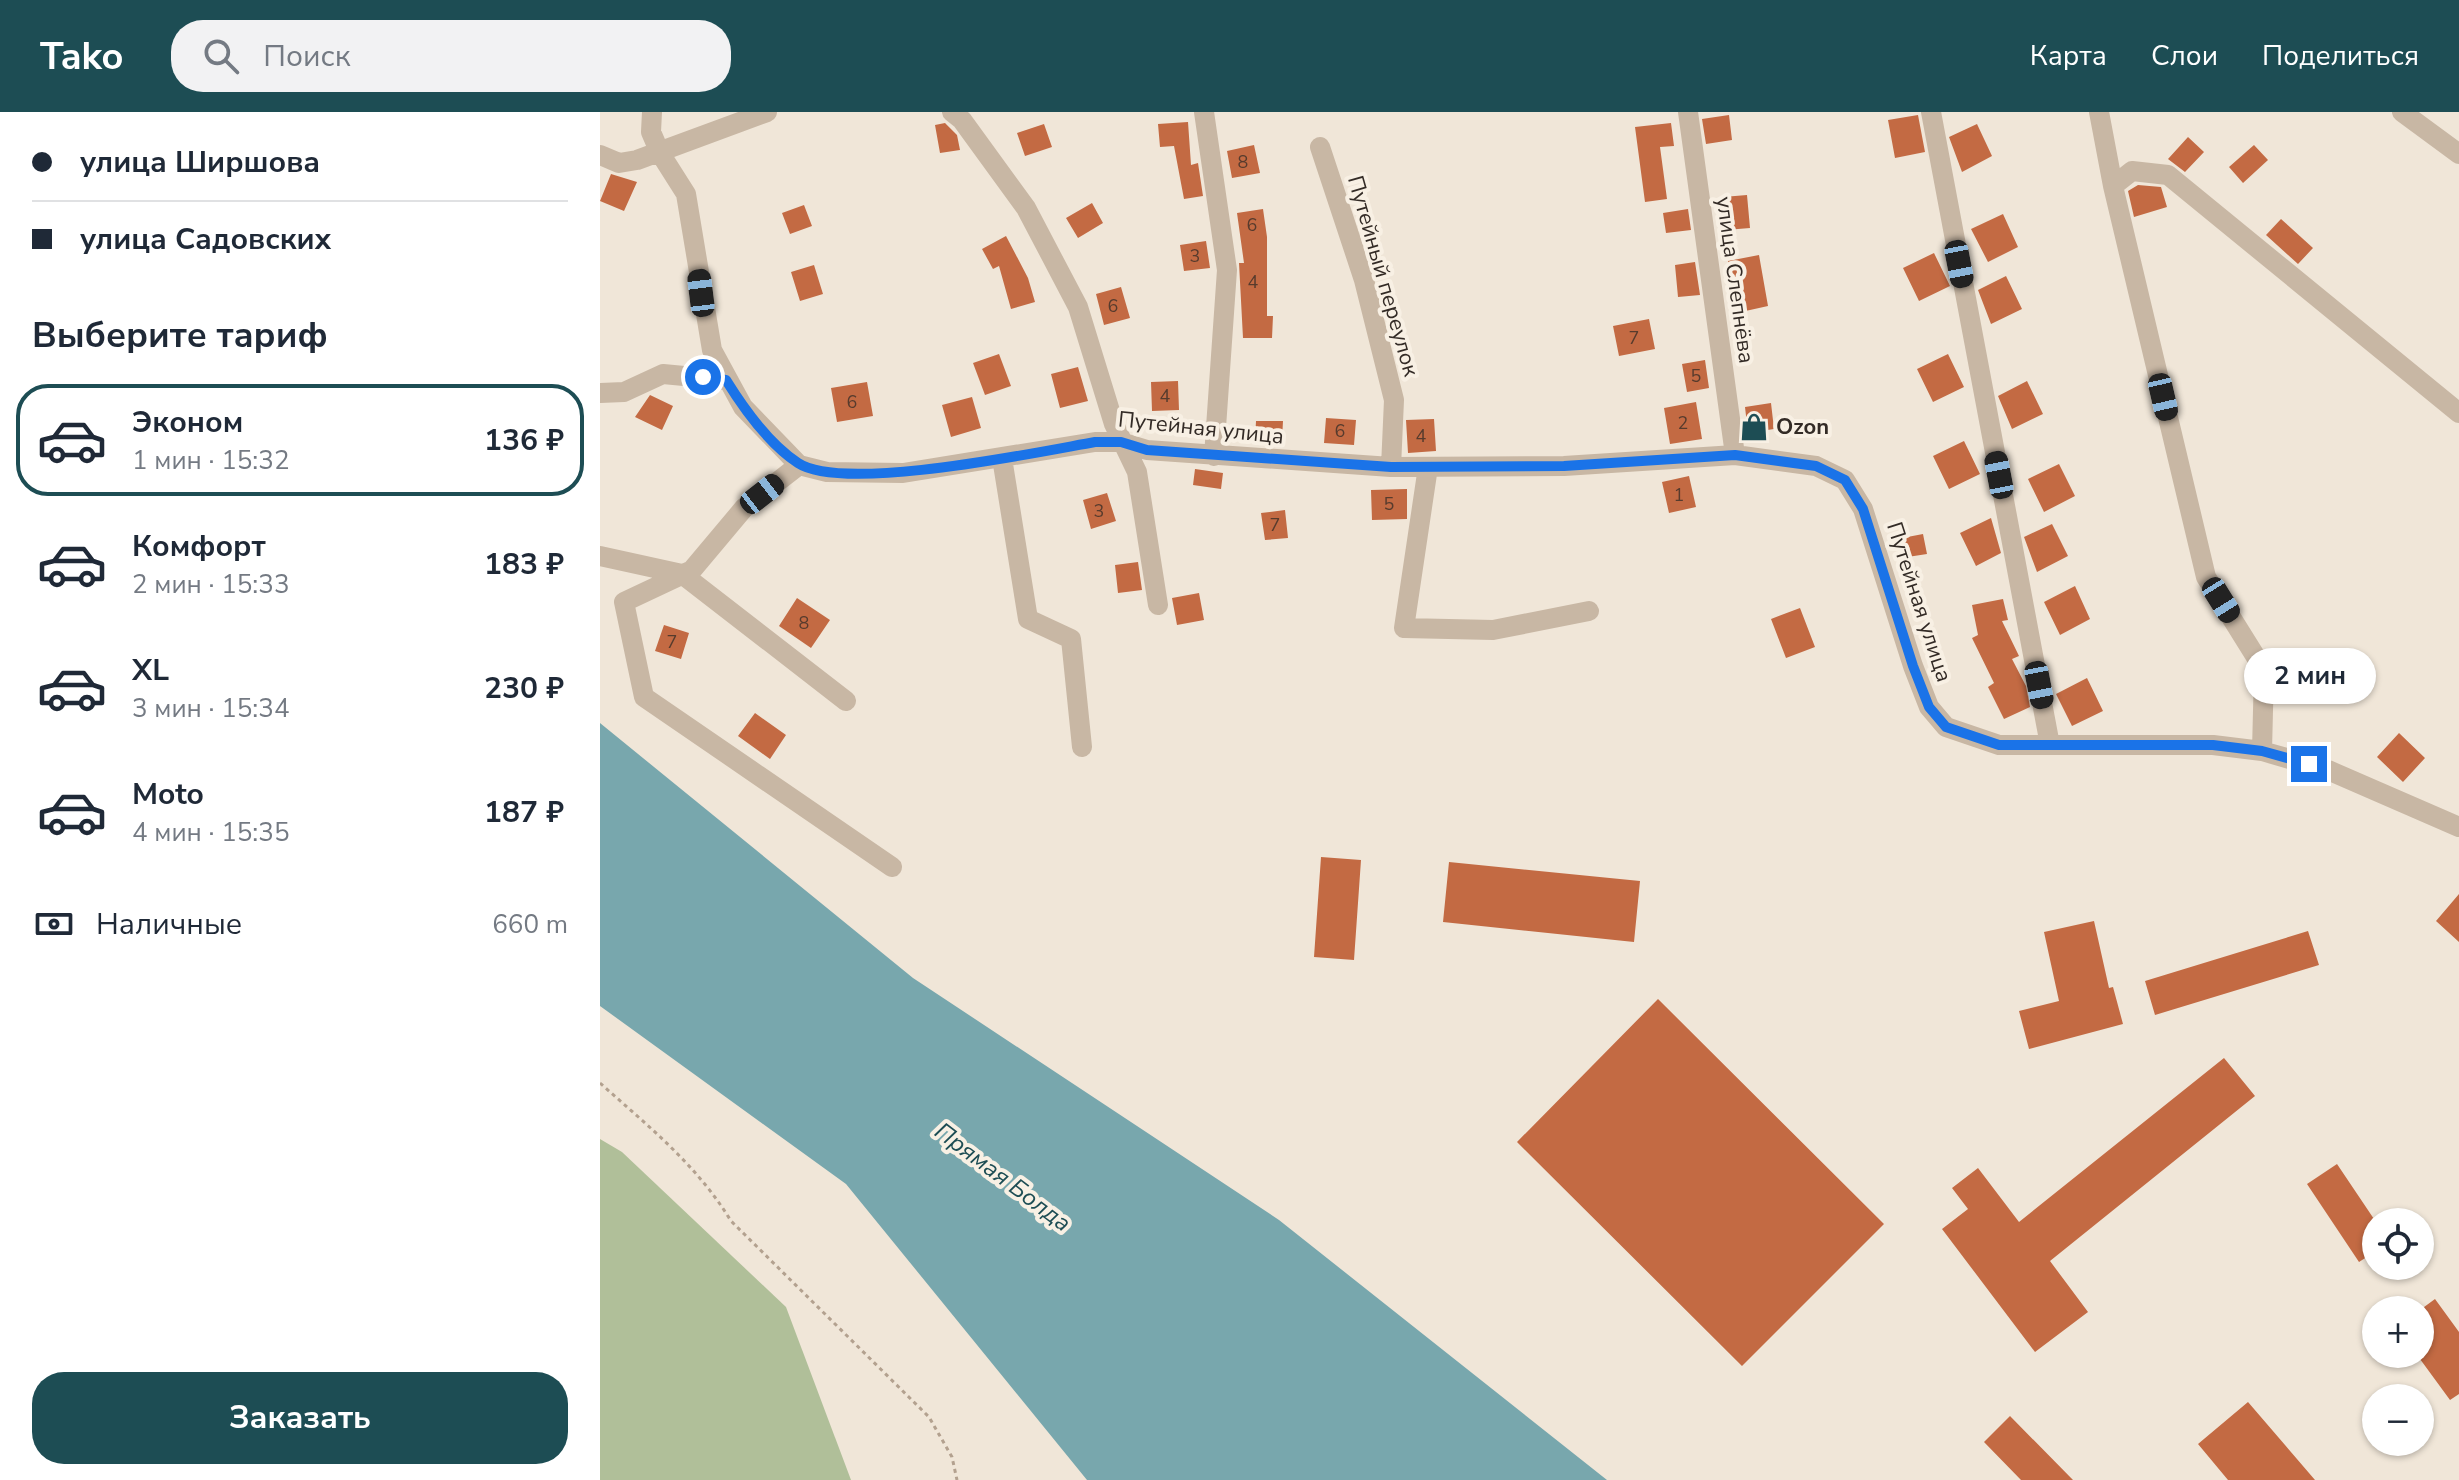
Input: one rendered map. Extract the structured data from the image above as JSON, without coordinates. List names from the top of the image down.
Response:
{
  "streets": {
    "street": ["Путейный переулок", "улица Слепнёва", "Путейная улица"]
  },
  "crossings": [
    ["Путейный переулок", "Путейная улица"],
    ["улица Слепнёва", "Путейная улица"]
  ],
  "water": ["Прямая Болда"],
  "places": {
    "shop": ["Ozon"]
  },
  "house_numbers": [
    "8",
    "6",
    "3",
    "4",
    "6",
    "7",
    "5",
    "4",
    "6",
    "2",
    "6",
    "4",
    "1",
    "5",
    "3",
    "7",
    "8",
    "7"
  ],
  "page": {
    "header": "Tako",
    "search": "Поиск",
    "nav": ["Карта", "Слои", "Поделиться"],
    "banner": ["улица Ширшова", "улица Садовских"],
    "heading": "Выберите тариф",
    "list": [
      {
        "name": "Эконом",
        "note": "1 мин · 15:32",
        "value": "136 ₽"
      },
      {
        "name": "Комфорт",
        "note": "2 мин · 15:33",
        "value": "183 ₽"
      },
      {
        "name": "XL",
        "note": "3 мин · 15:34",
        "value": "230 ₽"
      },
      {
        "name": "Moto",
        "note": "4 мин · 15:35",
        "value": "187 ₽"
      }
    ],
    "bubble": "2 мин",
    "pay": ["Наличные", "660 m"],
    "map_buttons": ["+", "−"],
    "buttons": "Заказать"
  }
}
